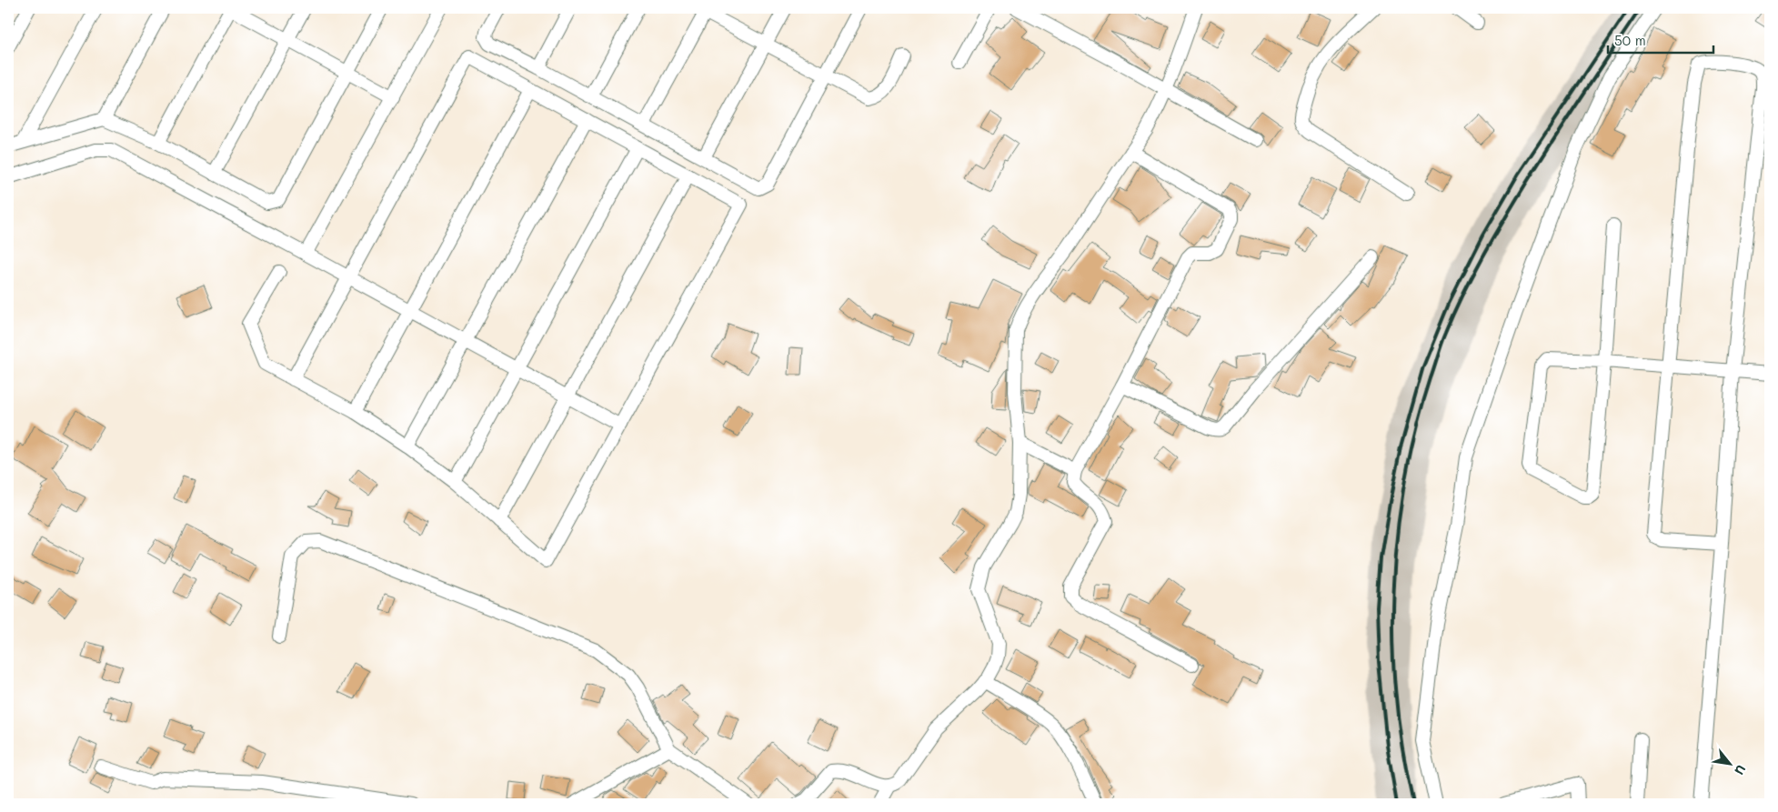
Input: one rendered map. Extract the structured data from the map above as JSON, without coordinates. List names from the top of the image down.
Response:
{
  "scale_bar": "50 m",
  "north": "bottom right"
}
